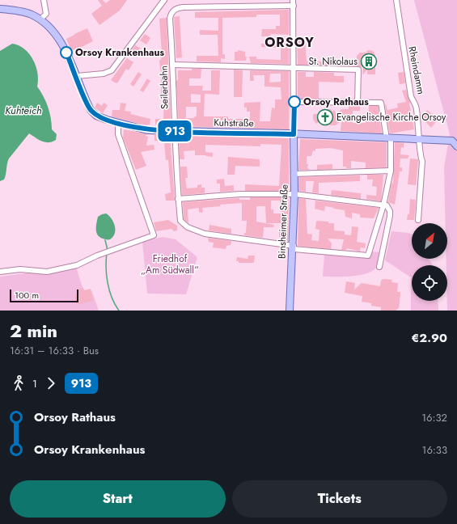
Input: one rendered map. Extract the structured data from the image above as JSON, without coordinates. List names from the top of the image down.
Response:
{
  "streets": {
    "main road": ["Kuhstraße", "Binsheimer Straße"],
    "street": ["Rheindamm", "Seilerbahn"]
  },
  "crossings": [
    ["Rheindamm", "Kuhstraße"],
    ["Seilerbahn", "Kuhstraße"],
    ["Seilerbahn", "Binsheimer Straße"],
    ["Kuhstraße", "Binsheimer Straße"]
  ],
  "districts": ["ORSOY"],
  "water": ["Kuhteich"],
  "parks": ["Friedhof „Am Südwall“"],
  "places": {
    "other": ["Orsoy Krankenhaus", "Orsoy Rathaus"],
    "building": ["St. Nikolaus"],
    "church": ["Evangelische Kirche Orsoy"]
  },
  "lines": ["bus line 913"],
  "scale_bar": "100 m",
  "north": "top right",
  "page": {
    "on_map": "913",
    "scale": "100 m",
    "heading": ["2 min", "16:31 – 16:33 · Bus", "€2.90"],
    "legs": ["1", "913"],
    "list": [
      {
        "name": "Orsoy Rathaus",
        "value": "16:32"
      },
      {
        "name": "Orsoy Krankenhaus",
        "value": "16:33"
      }
    ],
    "buttons": ["Start", "Tickets"]
  }
}
